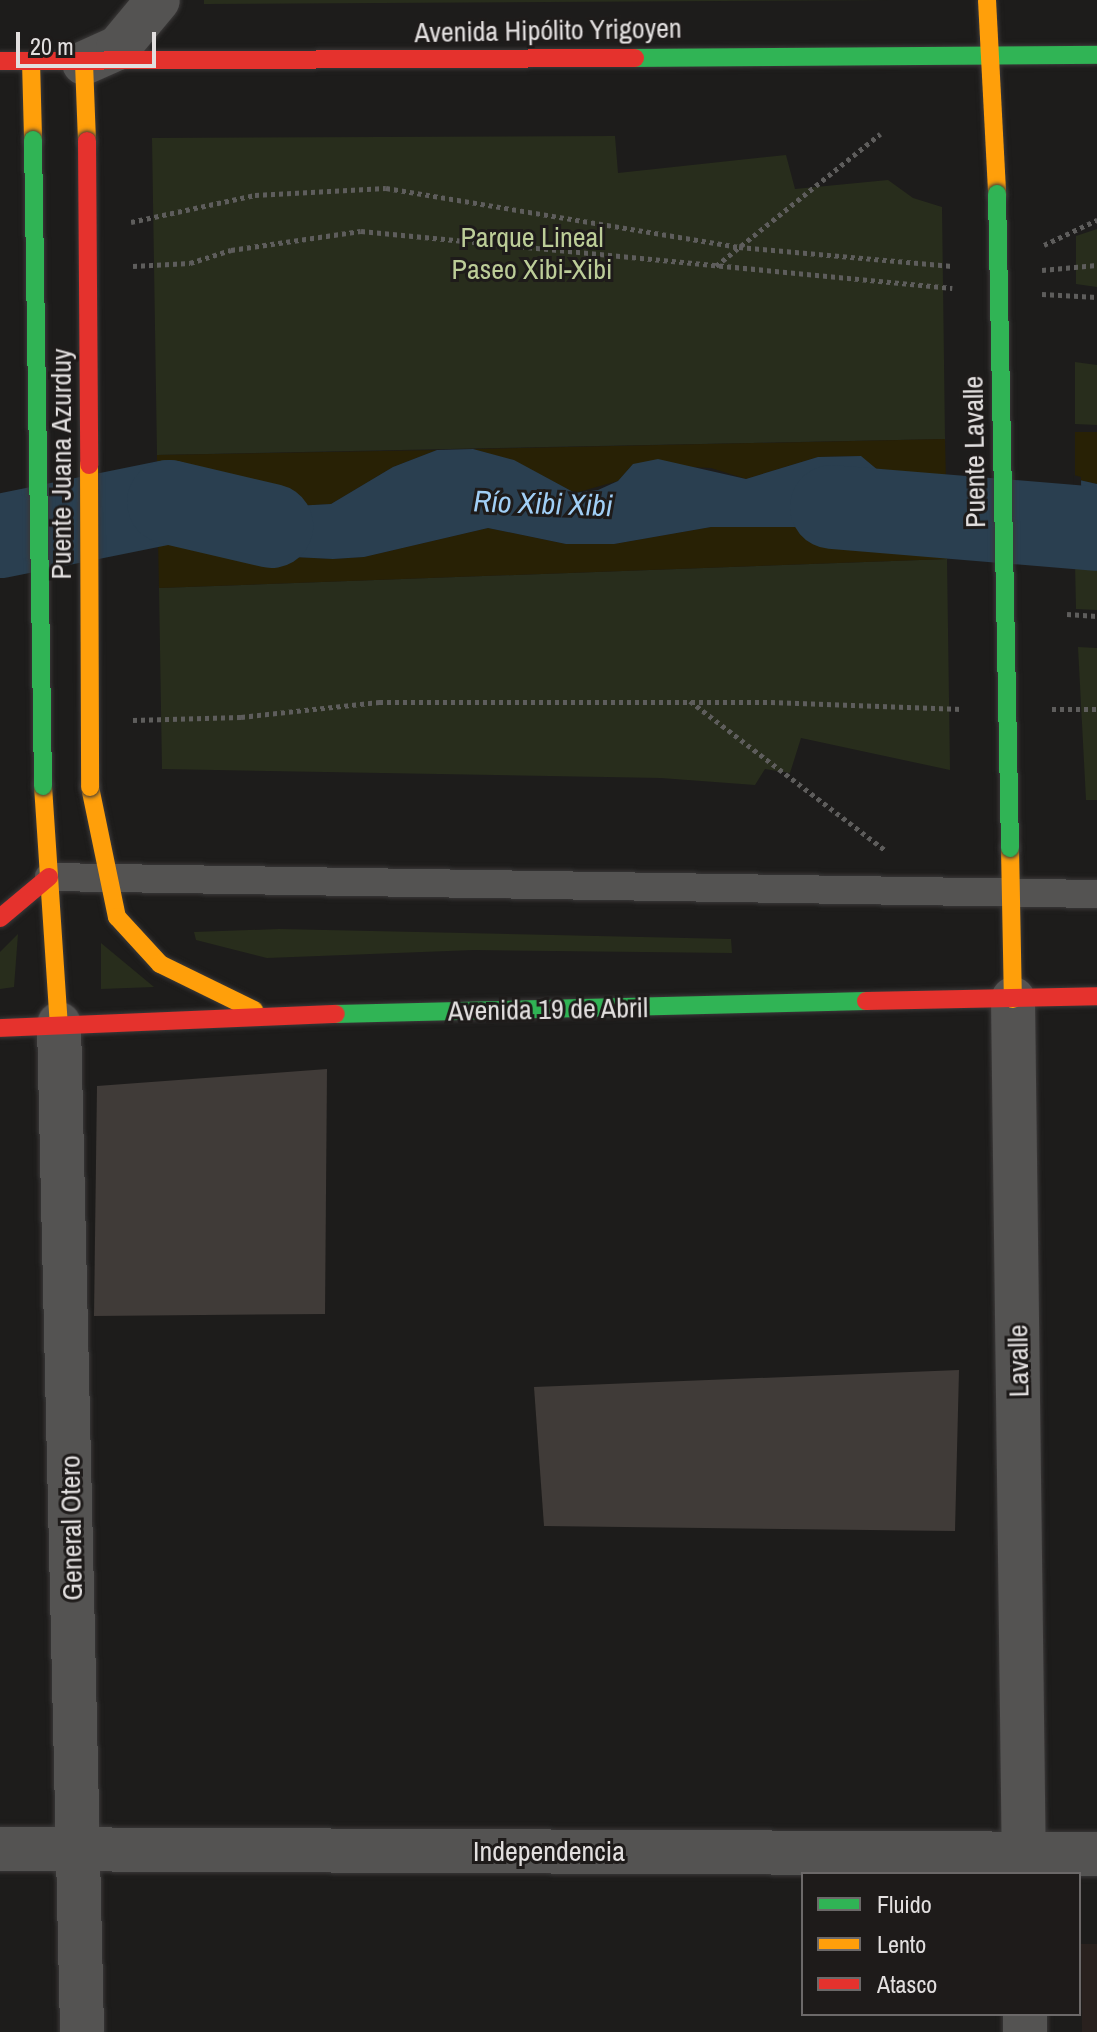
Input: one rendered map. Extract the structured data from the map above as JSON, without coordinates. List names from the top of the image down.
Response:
{
  "streets": {
    "main road": [
      "Avenida Hipólito Yrigoyen",
      "Puente Lavalle",
      "Puente Juana Azurduy",
      "Avenida 19 de Abril",
      "Lavalle"
    ],
    "street": ["General Otero", "Independencia"]
  },
  "crossings": [
    ["Avenida Hipólito Yrigoyen", "Puente Lavalle"],
    ["Avenida Hipólito Yrigoyen", "Puente Juana Azurduy"],
    ["Puente Lavalle", "Lavalle"],
    ["Puente Juana Azurduy", "Avenida 19 de Abril"],
    ["Puente Juana Azurduy", "General Otero"],
    ["Avenida 19 de Abril", "Lavalle"],
    ["Avenida 19 de Abril", "General Otero"],
    ["Lavalle", "Independencia"],
    ["General Otero", "Independencia"]
  ],
  "water": ["Río Xibi Xibi"],
  "parks": ["Parque Lineal Paseo Xibi-Xibi"],
  "legend": ["Fluido", "Lento", "Atasco"],
  "scale_bar": "20 m"
}
